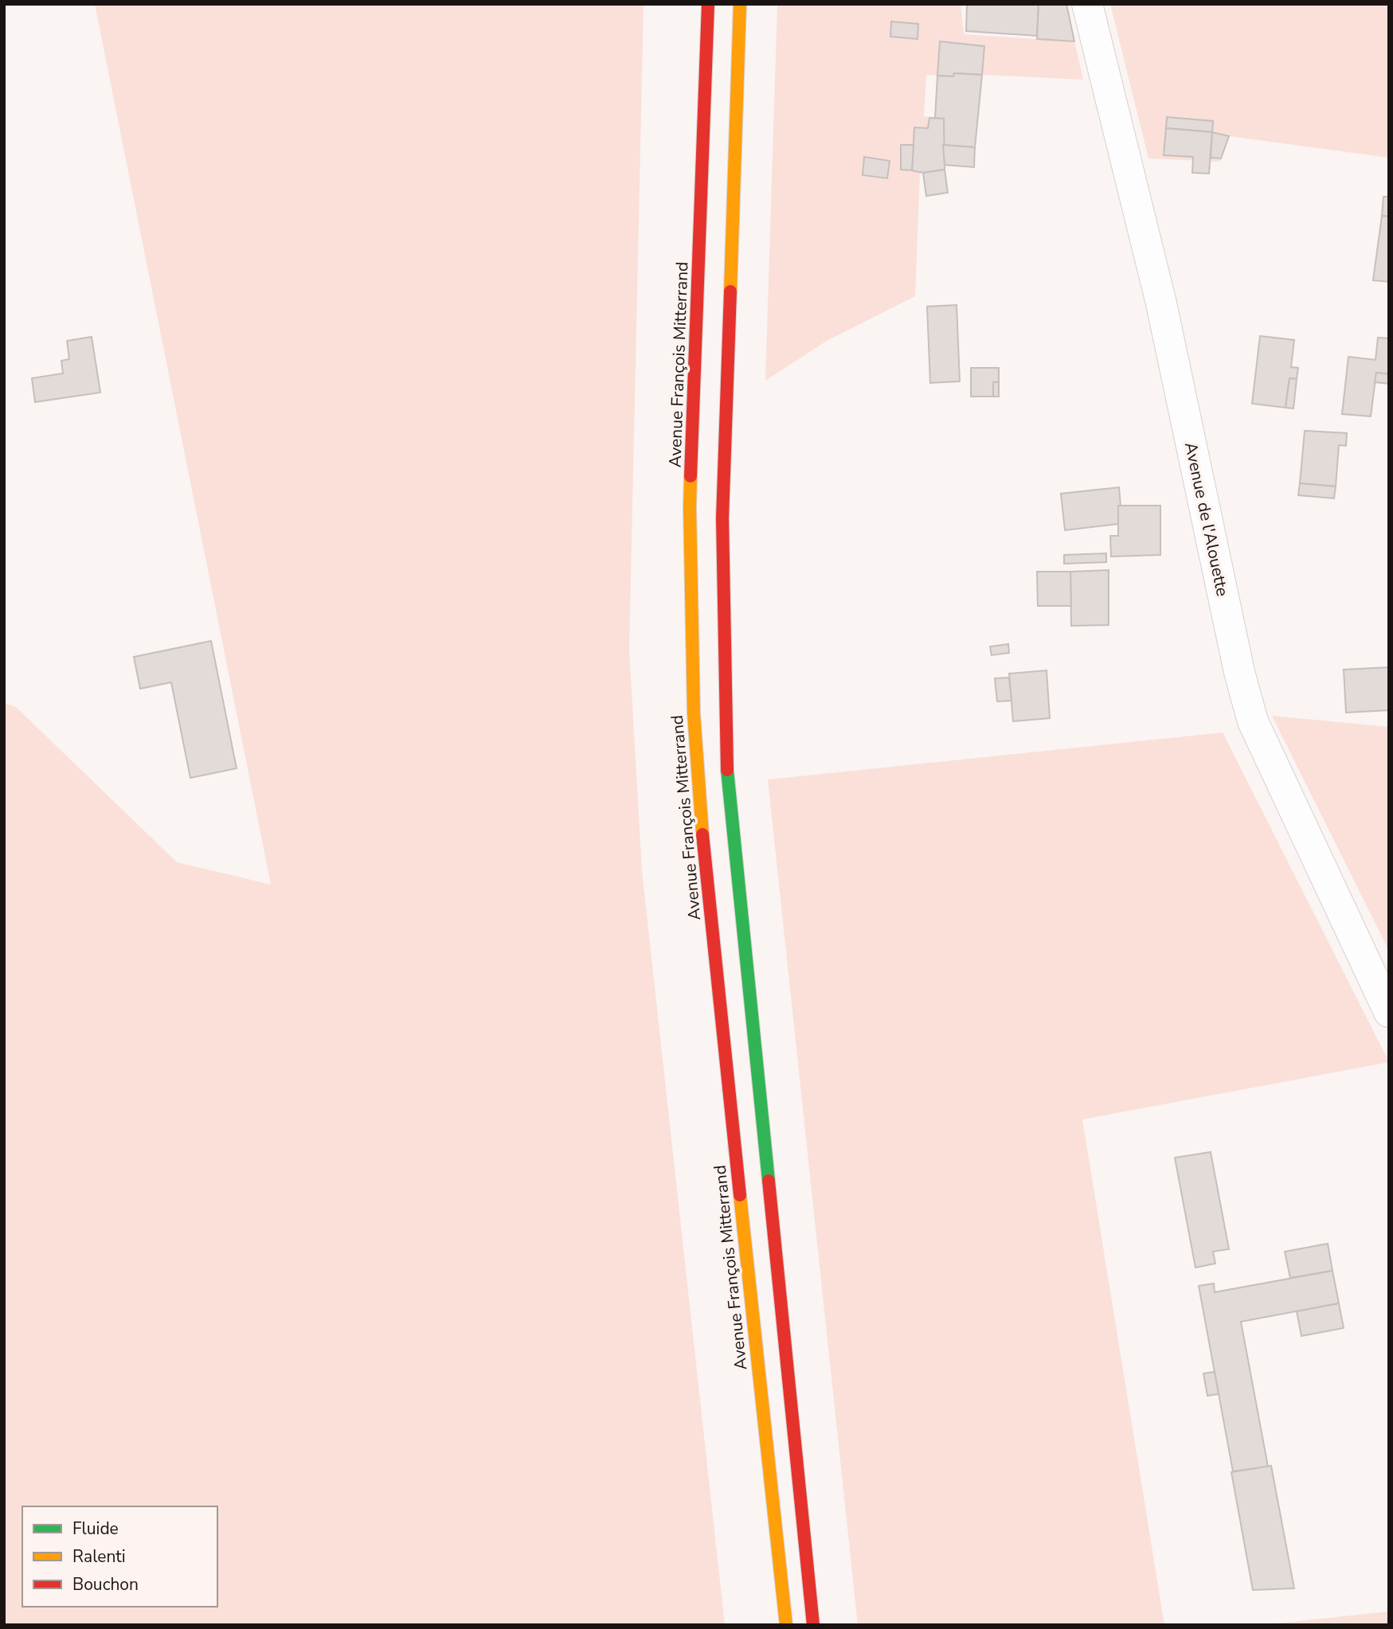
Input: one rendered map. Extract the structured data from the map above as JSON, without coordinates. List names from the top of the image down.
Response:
{
  "streets": {
    "main road": ["Avenue François Mitterrand"],
    "street": ["Avenue de l'Alouette"]
  },
  "legend": ["Fluide", "Ralenti", "Bouchon"]
}
